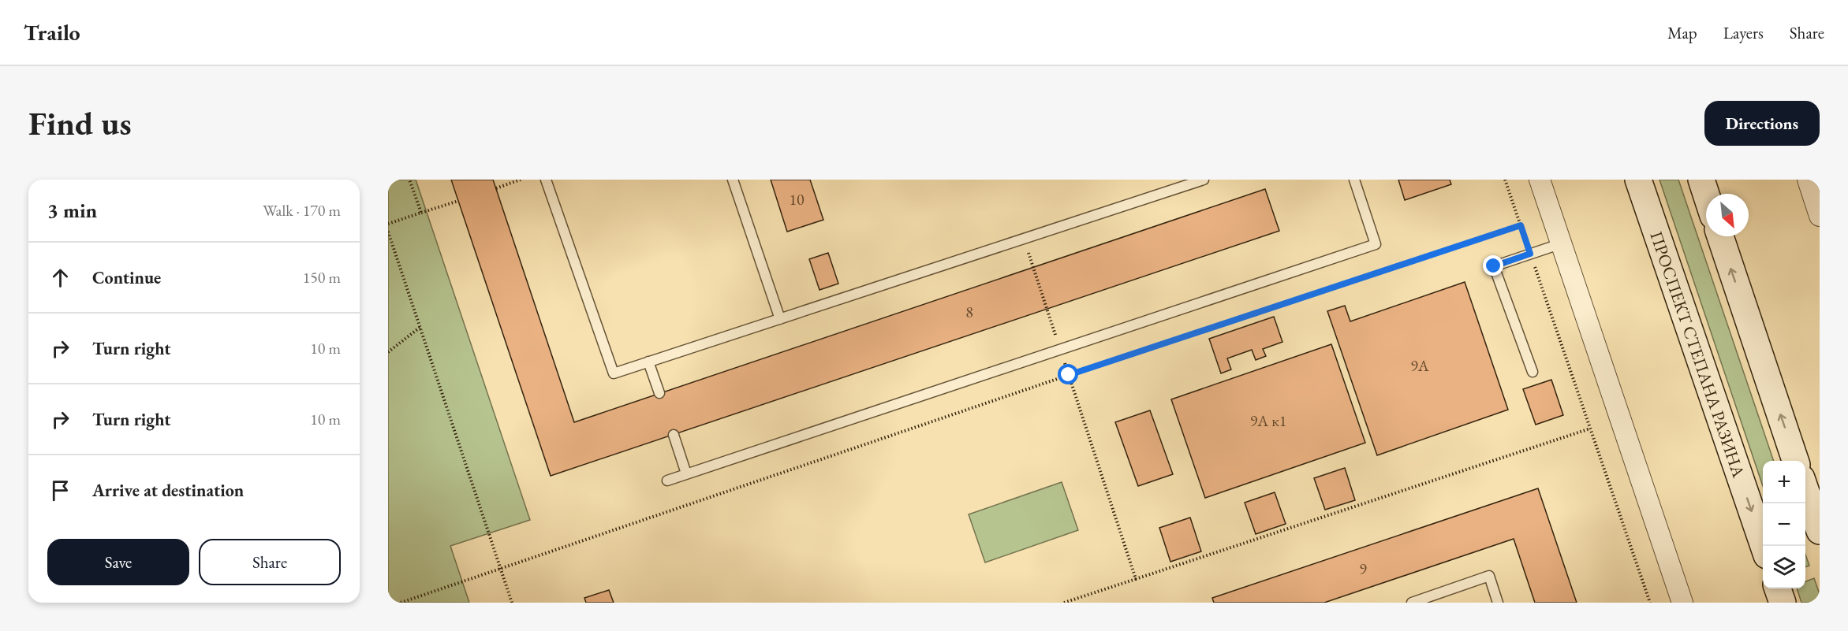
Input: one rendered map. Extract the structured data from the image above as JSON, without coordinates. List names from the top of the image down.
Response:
{
  "streets": {
    "main road": ["ПРОСПЕКТ СТЕПАНА РАЗИНА"]
  },
  "house_numbers": [
    "10",
    "8",
    "9А",
    "9А к1",
    "9"
  ],
  "north": "bottom right",
  "page": {
    "header": "Trailo",
    "nav": ["Map", "Layers", "Share"],
    "buttons": [
      "Directions",
      ["Save", "Share"]
    ],
    "title": "Find us",
    "heading": ["3 min", "Walk · 170 m"],
    "list": [
      ["Continue", "150 m"],
      ["Turn right", "10 m"],
      ["Turn right", "10 m"],
      "Arrive at destination"
    ],
    "map_buttons": ["+", "−"]
  }
}
